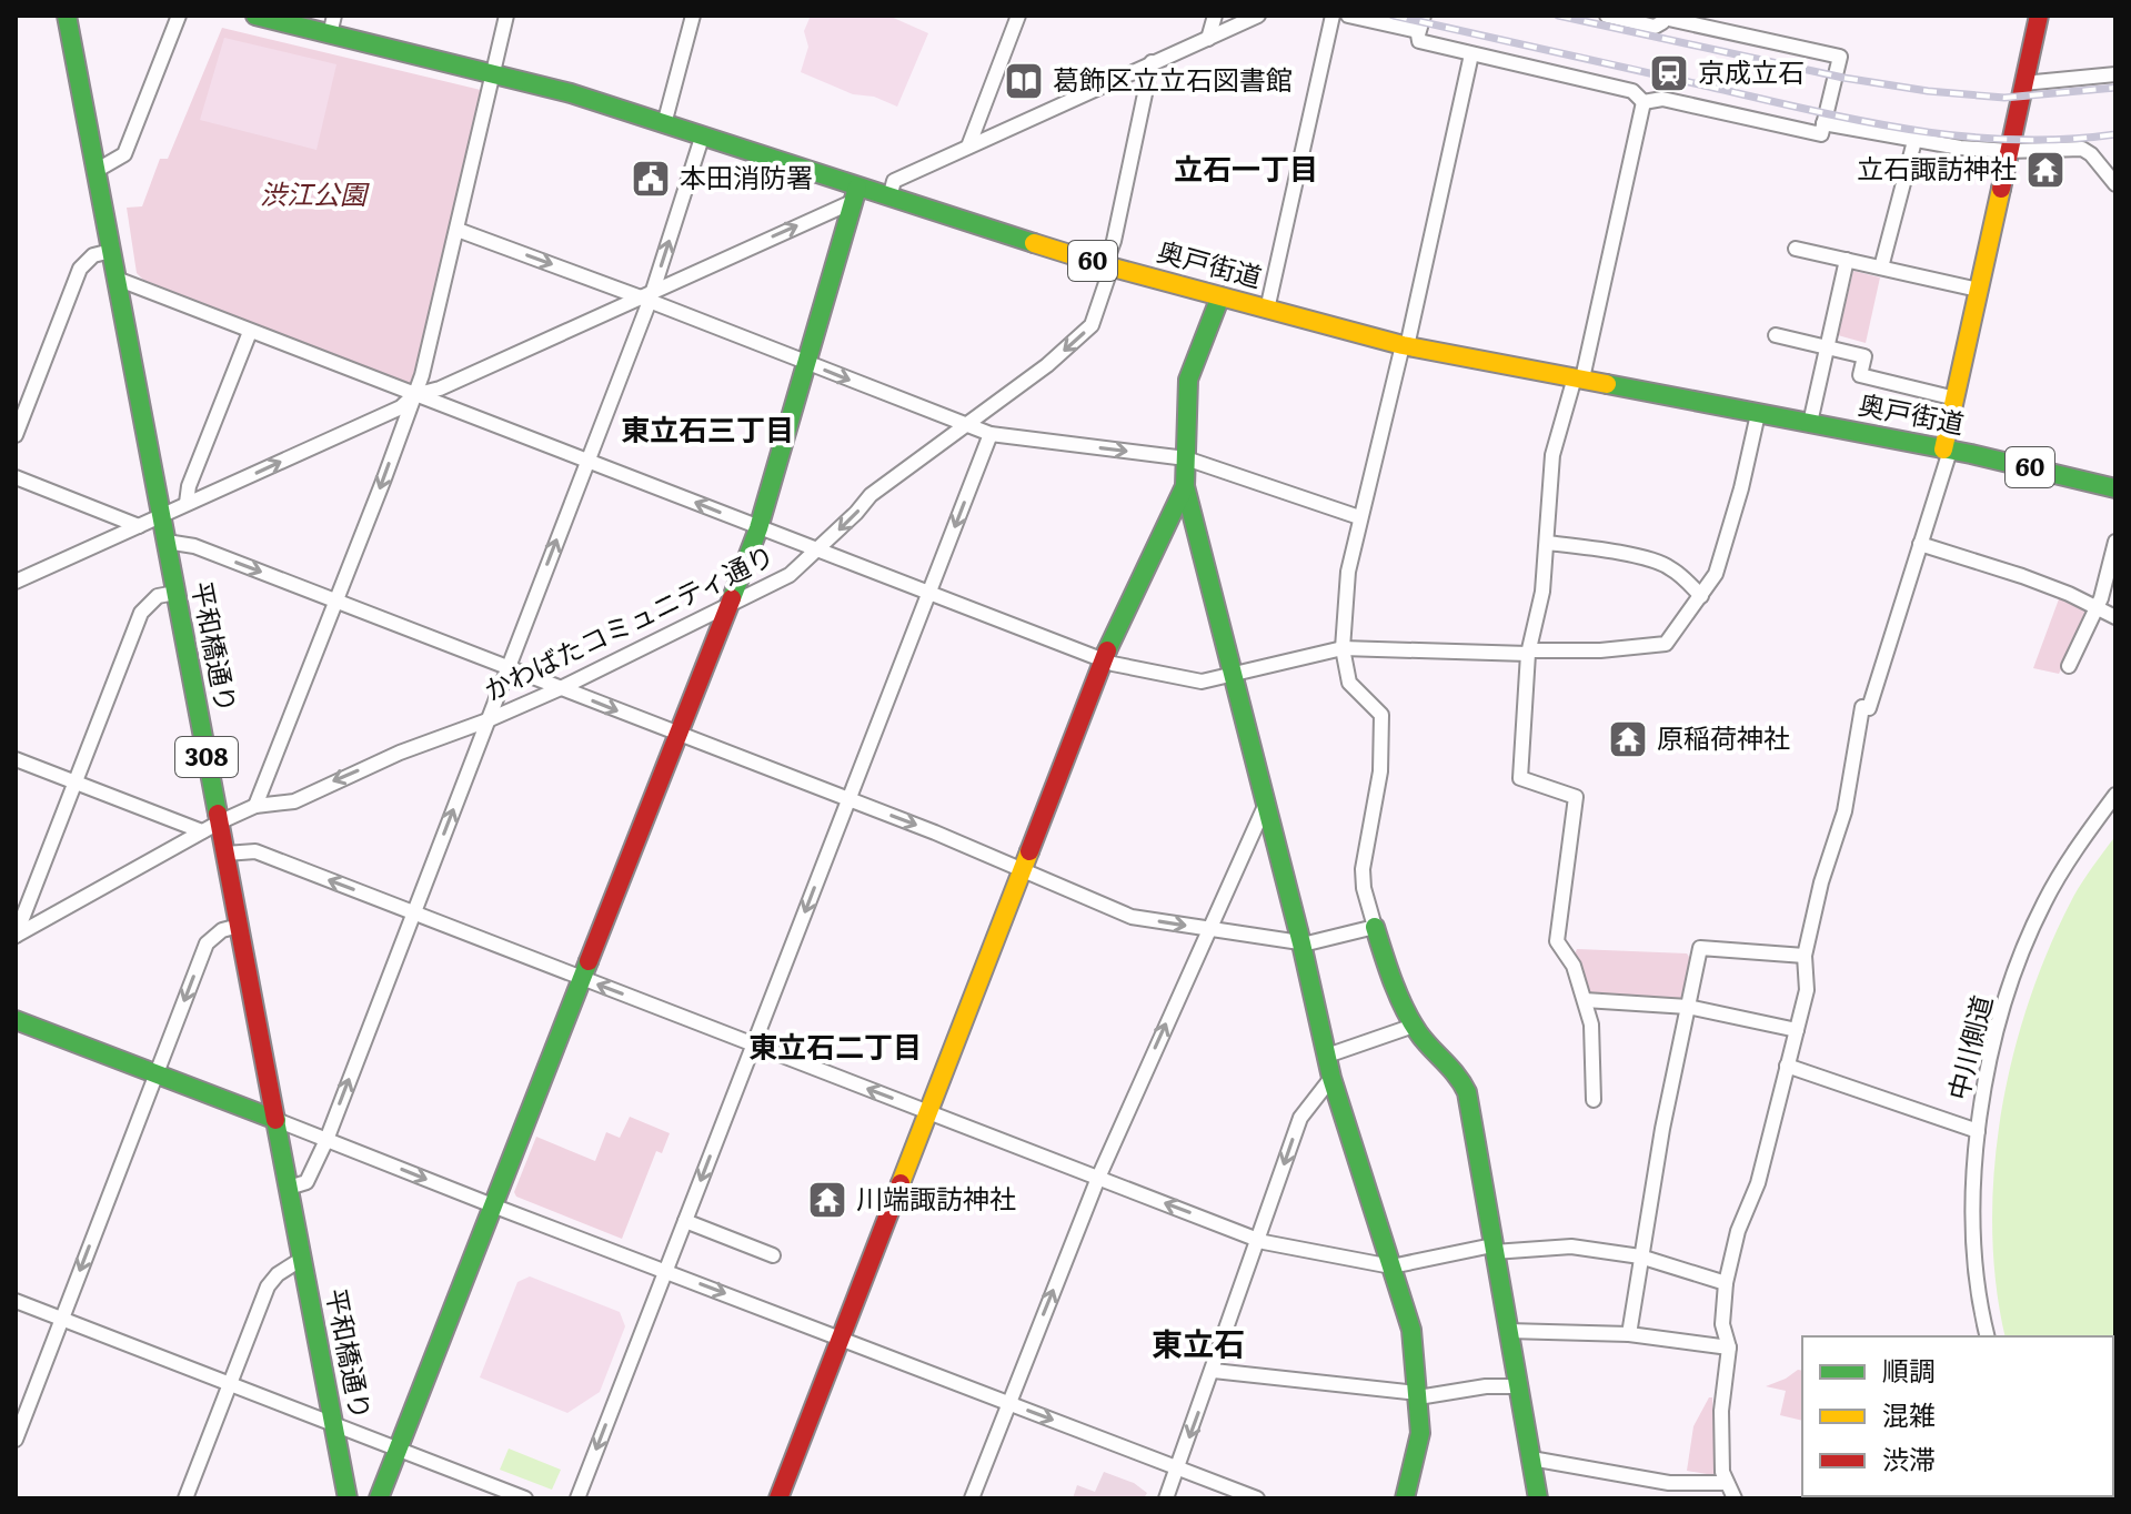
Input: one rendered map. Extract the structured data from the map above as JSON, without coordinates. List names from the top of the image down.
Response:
{
  "streets": {
    "street": [
      "60",
      "奥戸街道",
      "かわばたコミュニティ通り",
      "平和橋通り",
      "308",
      "中川側道"
    ]
  },
  "crossings": [
    ["奥戸街道", "かわばたコミュニティ通り"],
    ["かわばたコミュニティ通り", "平和橋通り"]
  ],
  "one_way": ["かわばたコミュニティ通り"],
  "districts": [
    "立石一丁目",
    "東立石三丁目",
    "東立石二丁目",
    "東立石"
  ],
  "parks": ["渋江公園"],
  "places": {
    "station": ["京成立石"],
    "library": ["葛飾区立立石図書館"],
    "temple": ["立石諏訪神社", "原稲荷神社", "川端諏訪神社"],
    "public building": ["本田消防署"]
  },
  "legend": ["順調", "混雑", "渋滞"]
}
